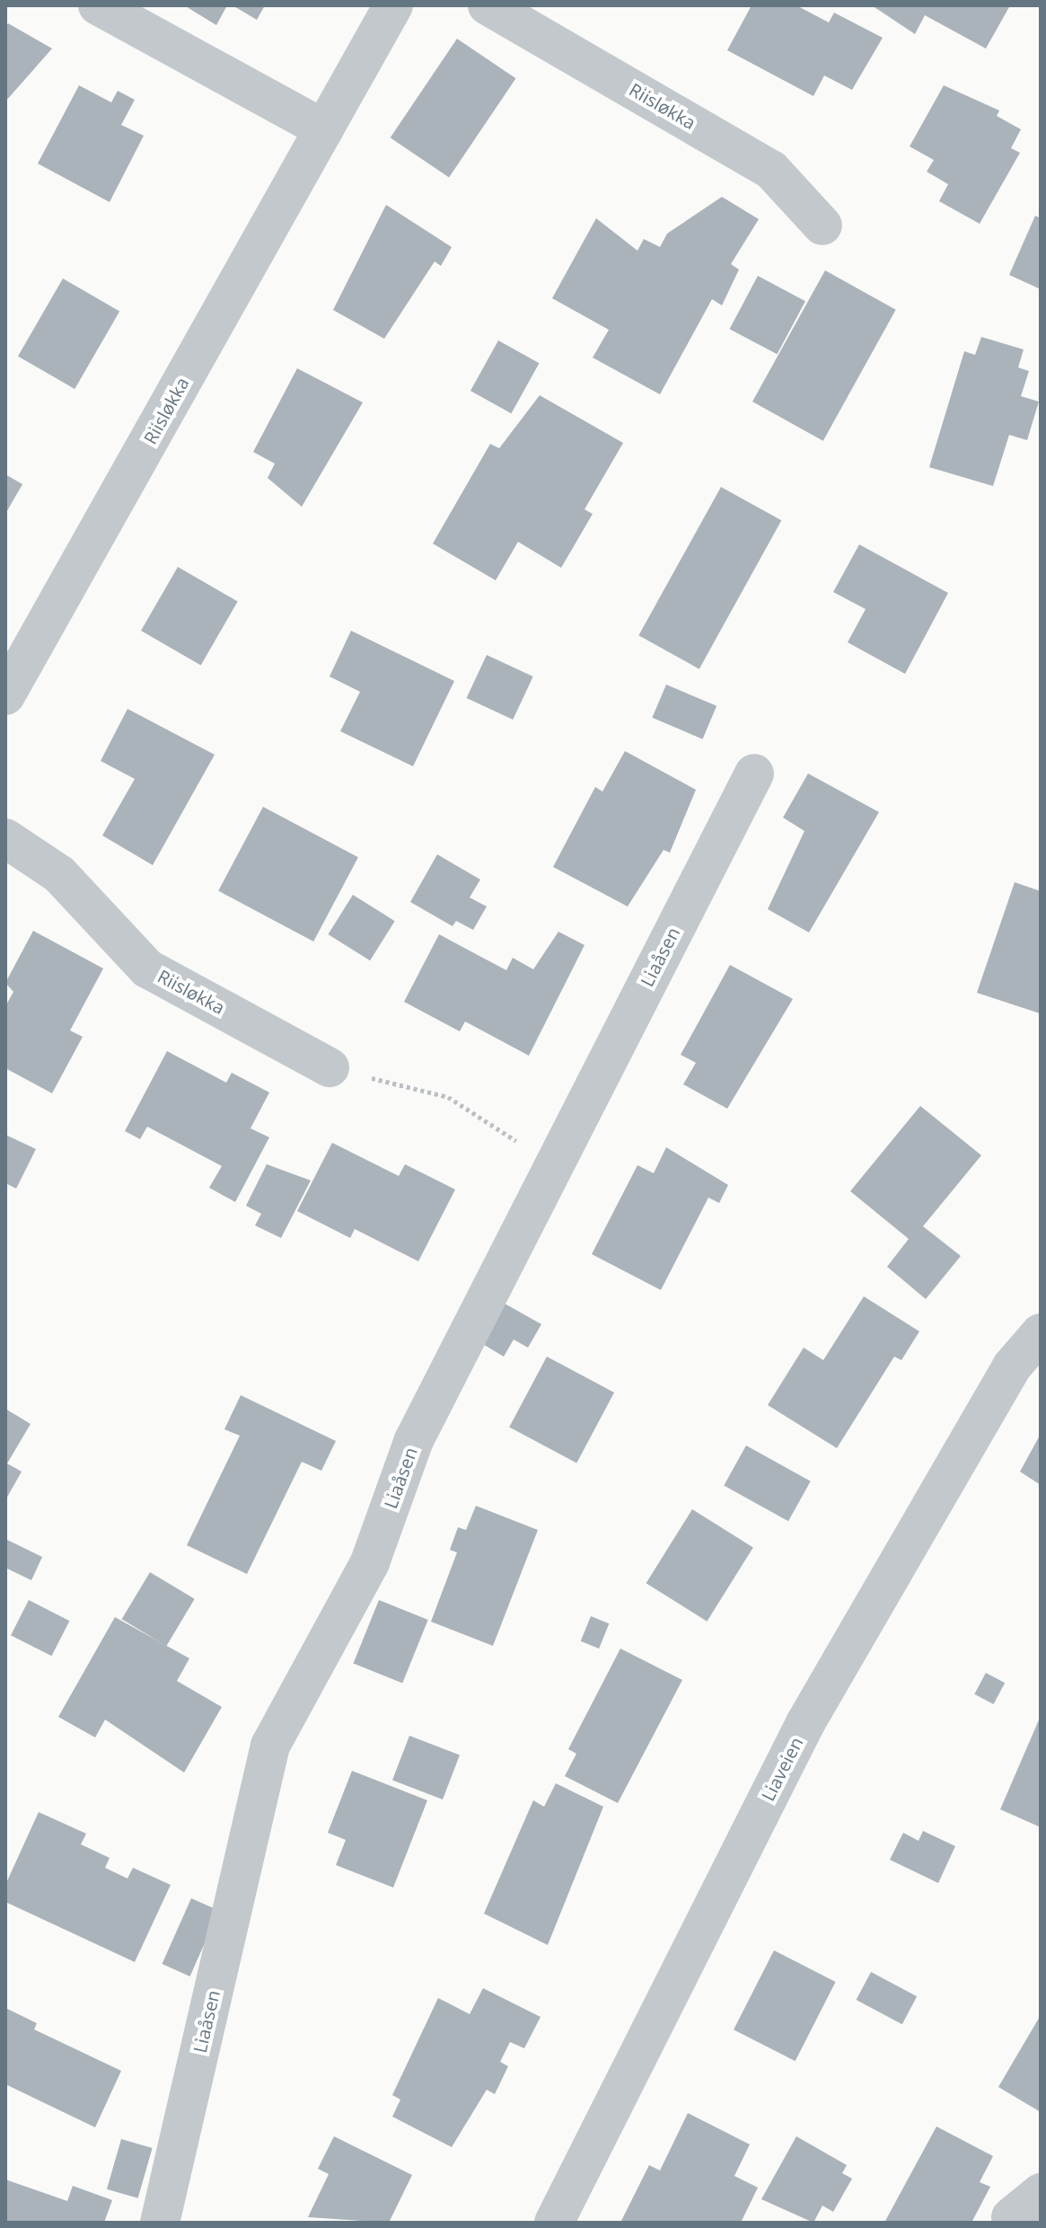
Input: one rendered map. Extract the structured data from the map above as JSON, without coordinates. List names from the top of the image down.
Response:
{
  "streets": {
    "street": ["Riisløkka", "Liaåsen", "Liaveien"]
  }
}
